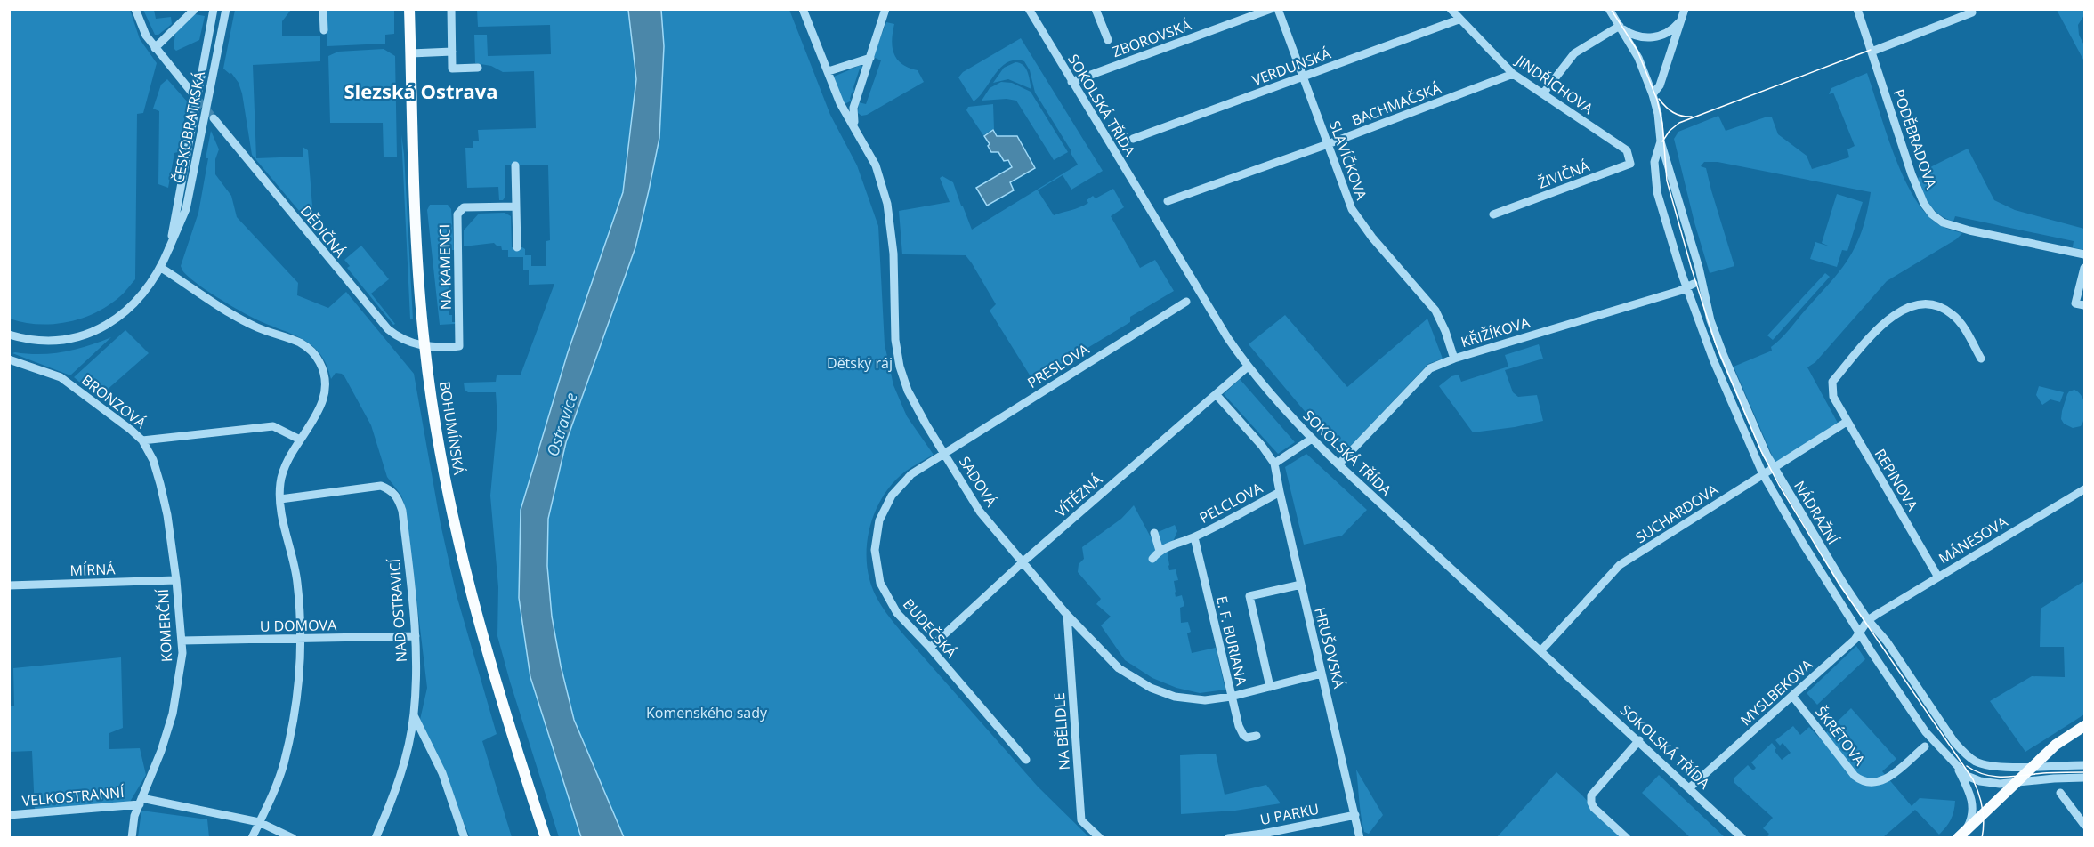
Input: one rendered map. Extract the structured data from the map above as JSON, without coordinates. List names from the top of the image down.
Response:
{
  "streets": {
    "main road": ["BOHUMÍNSKÁ"],
    "street": [
      "ZBOROVSKÁ",
      "VERDUNSKÁ",
      "JINDŘICHOVA",
      "BACHMAČSKÁ",
      "SOKOLSKÁ TŘÍDA",
      "ČESKOBRATRSKÁ",
      "PODĚBRADOVA",
      "SLAVÍČKOVA",
      "ŽIVIČNÁ",
      "DĚDIČNÁ",
      "NA KAMENCI",
      "KŘIŽÍKOVA",
      "PRESLOVA",
      "BRONZOVÁ",
      "REPINOVA",
      "SADOVÁ",
      "VÍTĚZNÁ",
      "PELCLOVA",
      "NÁDRAŽNÍ",
      "SUCHARDOVA",
      "MÁNESOVA",
      "MÍRNÁ",
      "NAD OSTRAVICÍ",
      "KOMERČNÍ",
      "U DOMOVA",
      "BUDEČSKÁ",
      "E. F. BURIANA",
      "HRUŠOVSKÁ",
      "MYSLBEKOVA",
      "NA BĚLIDLE",
      "ŠKRÉTOVA",
      "VELKOSTRANNÍ",
      "U PARKU"
    ]
  },
  "crossings": [
    ["ZBOROVSKÁ", "SOKOLSKÁ TŘÍDA"],
    ["VERDUNSKÁ", "JINDŘICHOVA"],
    ["VERDUNSKÁ", "SLAVÍČKOVA"],
    ["JINDŘICHOVA", "BACHMAČSKÁ"],
    ["JINDŘICHOVA", "ŽIVIČNÁ"],
    ["BACHMAČSKÁ", "SLAVÍČKOVA"],
    ["SOKOLSKÁ TŘÍDA", "KŘIŽÍKOVA"],
    ["SOKOLSKÁ TŘÍDA", "VÍTĚZNÁ"],
    ["SOKOLSKÁ TŘÍDA", "SUCHARDOVA"],
    ["SOKOLSKÁ TŘÍDA", "MYSLBEKOVA"],
    ["SLAVÍČKOVA", "KŘIŽÍKOVA"],
    ["DĚDIČNÁ", "NA KAMENCI"],
    ["DĚDIČNÁ", "BOHUMÍNSKÁ"],
    ["NA KAMENCI", "BOHUMÍNSKÁ"],
    ["KŘIŽÍKOVA", "NÁDRAŽNÍ"],
    ["PRESLOVA", "SADOVÁ"],
    ["PRESLOVA", "BUDEČSKÁ"],
    ["BRONZOVÁ", "KOMERČNÍ"],
    ["REPINOVA", "SUCHARDOVA"],
    ["REPINOVA", "MÁNESOVA"],
    ["SADOVÁ", "VÍTĚZNÁ"],
    ["SADOVÁ", "BUDEČSKÁ"],
    ["SADOVÁ", "E. F. BURIANA"],
    ["SADOVÁ", "HRUŠOVSKÁ"],
    ["SADOVÁ", "NA BĚLIDLE"],
    ["VÍTĚZNÁ", "BUDEČSKÁ"],
    ["PELCLOVA", "E. F. BURIANA"],
    ["PELCLOVA", "HRUŠOVSKÁ"],
    ["NÁDRAŽNÍ", "SUCHARDOVA"],
    ["NÁDRAŽNÍ", "MYSLBEKOVA"],
    ["MÁNESOVA", "MYSLBEKOVA"],
    ["MÍRNÁ", "KOMERČNÍ"],
    ["NAD OSTRAVICÍ", "U DOMOVA"],
    ["KOMERČNÍ", "U DOMOVA"],
    ["KOMERČNÍ", "VELKOSTRANNÍ"],
    ["HRUŠOVSKÁ", "U PARKU"],
    ["MYSLBEKOVA", "ŠKRÉTOVA"]
  ],
  "districts": ["Slezská Ostrava"],
  "water": ["Ostravice"],
  "parks": ["Dětský ráj", "Komenského sady"]
}
